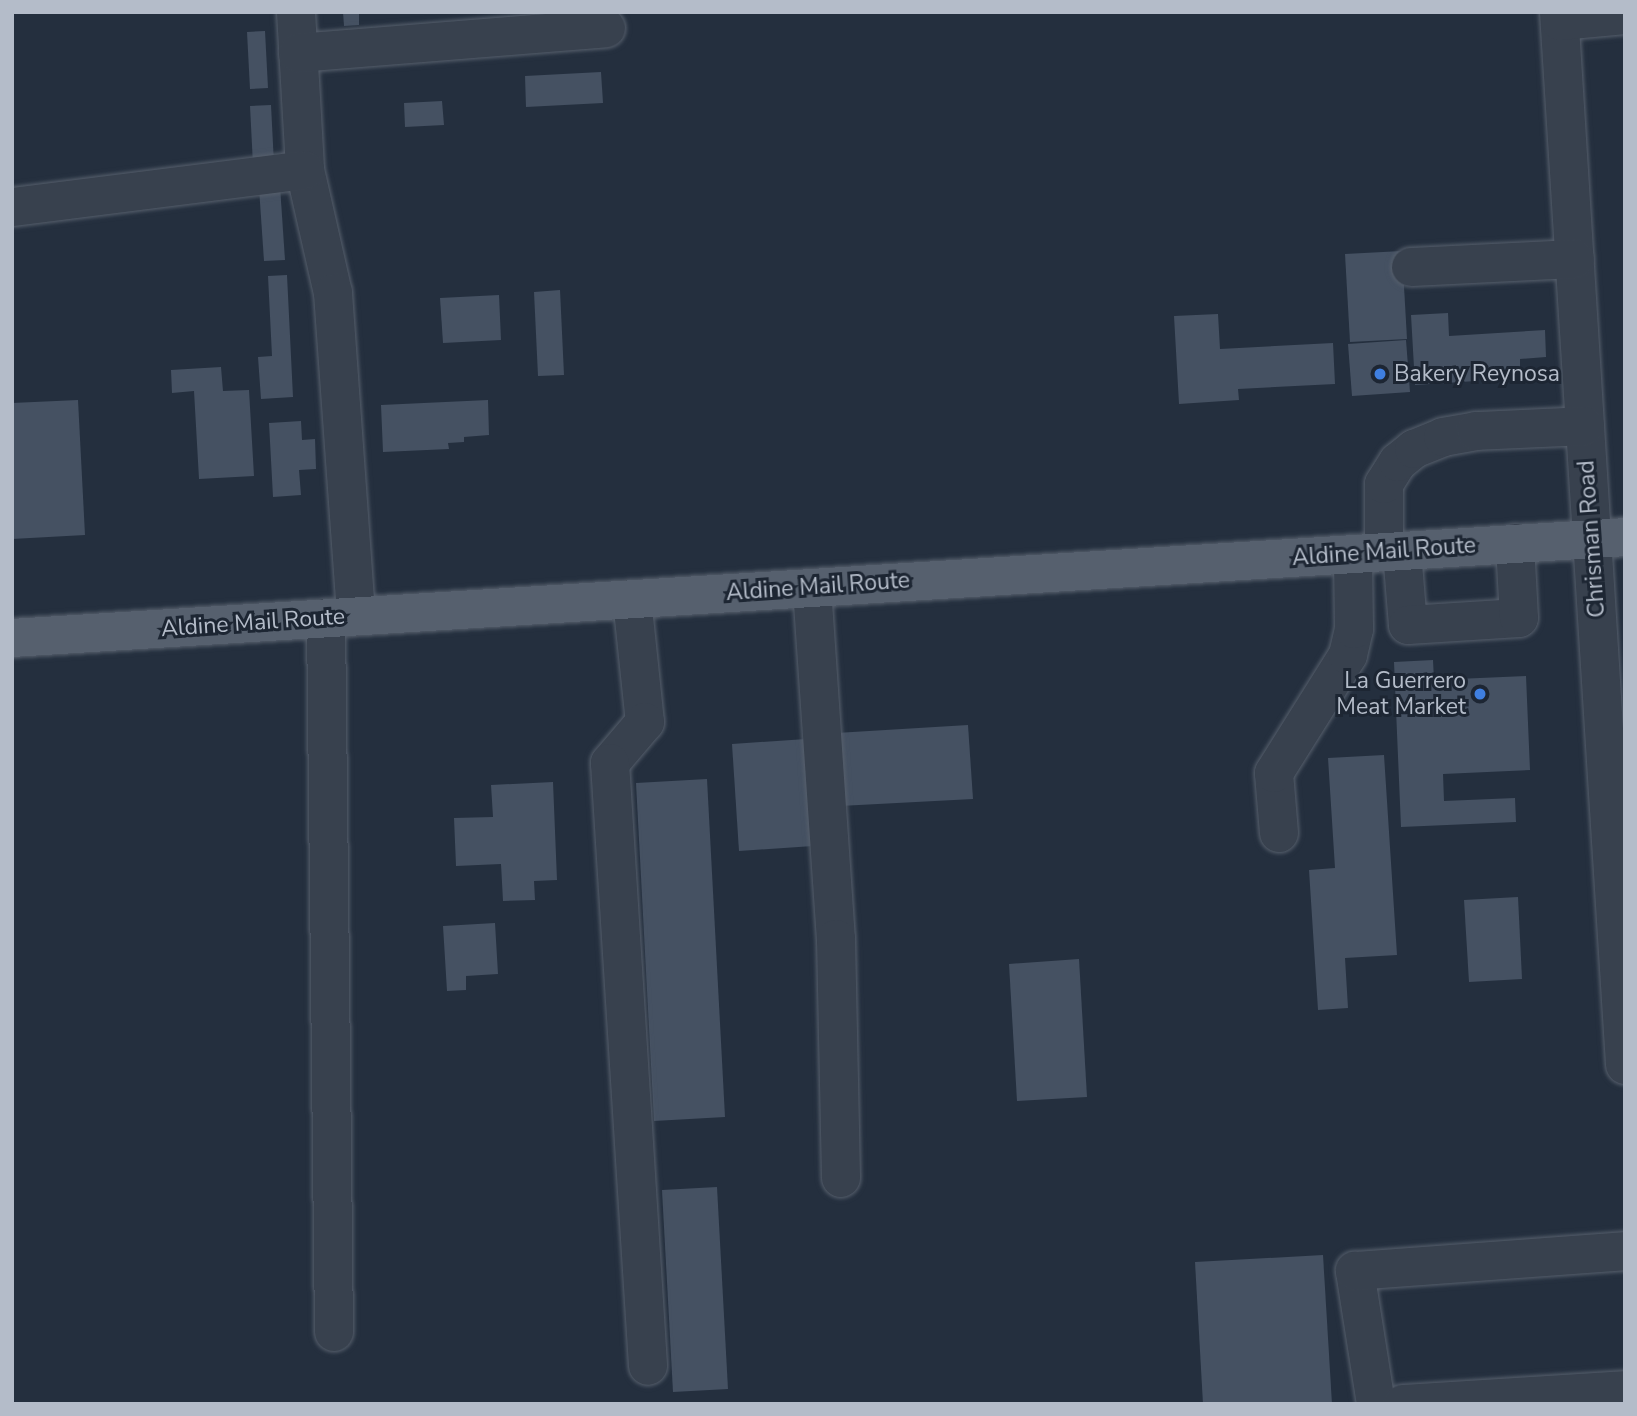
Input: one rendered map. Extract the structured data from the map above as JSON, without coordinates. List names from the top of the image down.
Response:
{
  "streets": {
    "main road": ["Aldine Mail Route"],
    "street": ["Chrisman Road"]
  },
  "crossings": [
    ["Chrisman Road", "Aldine Mail Route"]
  ],
  "places": ["Bakery Reynosa", "La Guerrero Meat Market"]
}
